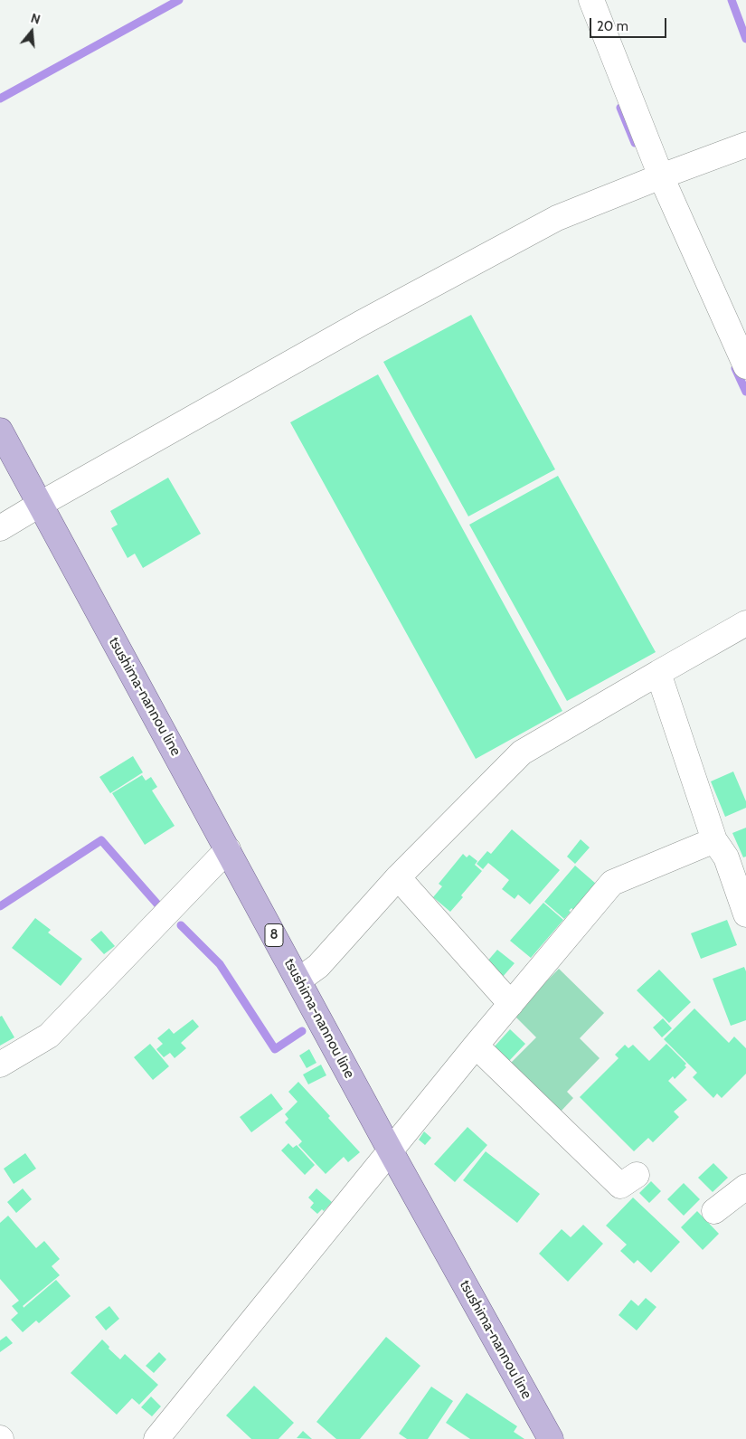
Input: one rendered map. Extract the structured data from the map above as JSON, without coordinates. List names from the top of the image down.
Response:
{
  "streets": {
    "main road": ["tsushima-nannou line", "8"]
  },
  "scale_bar": "20 m",
  "north": "top"
}
